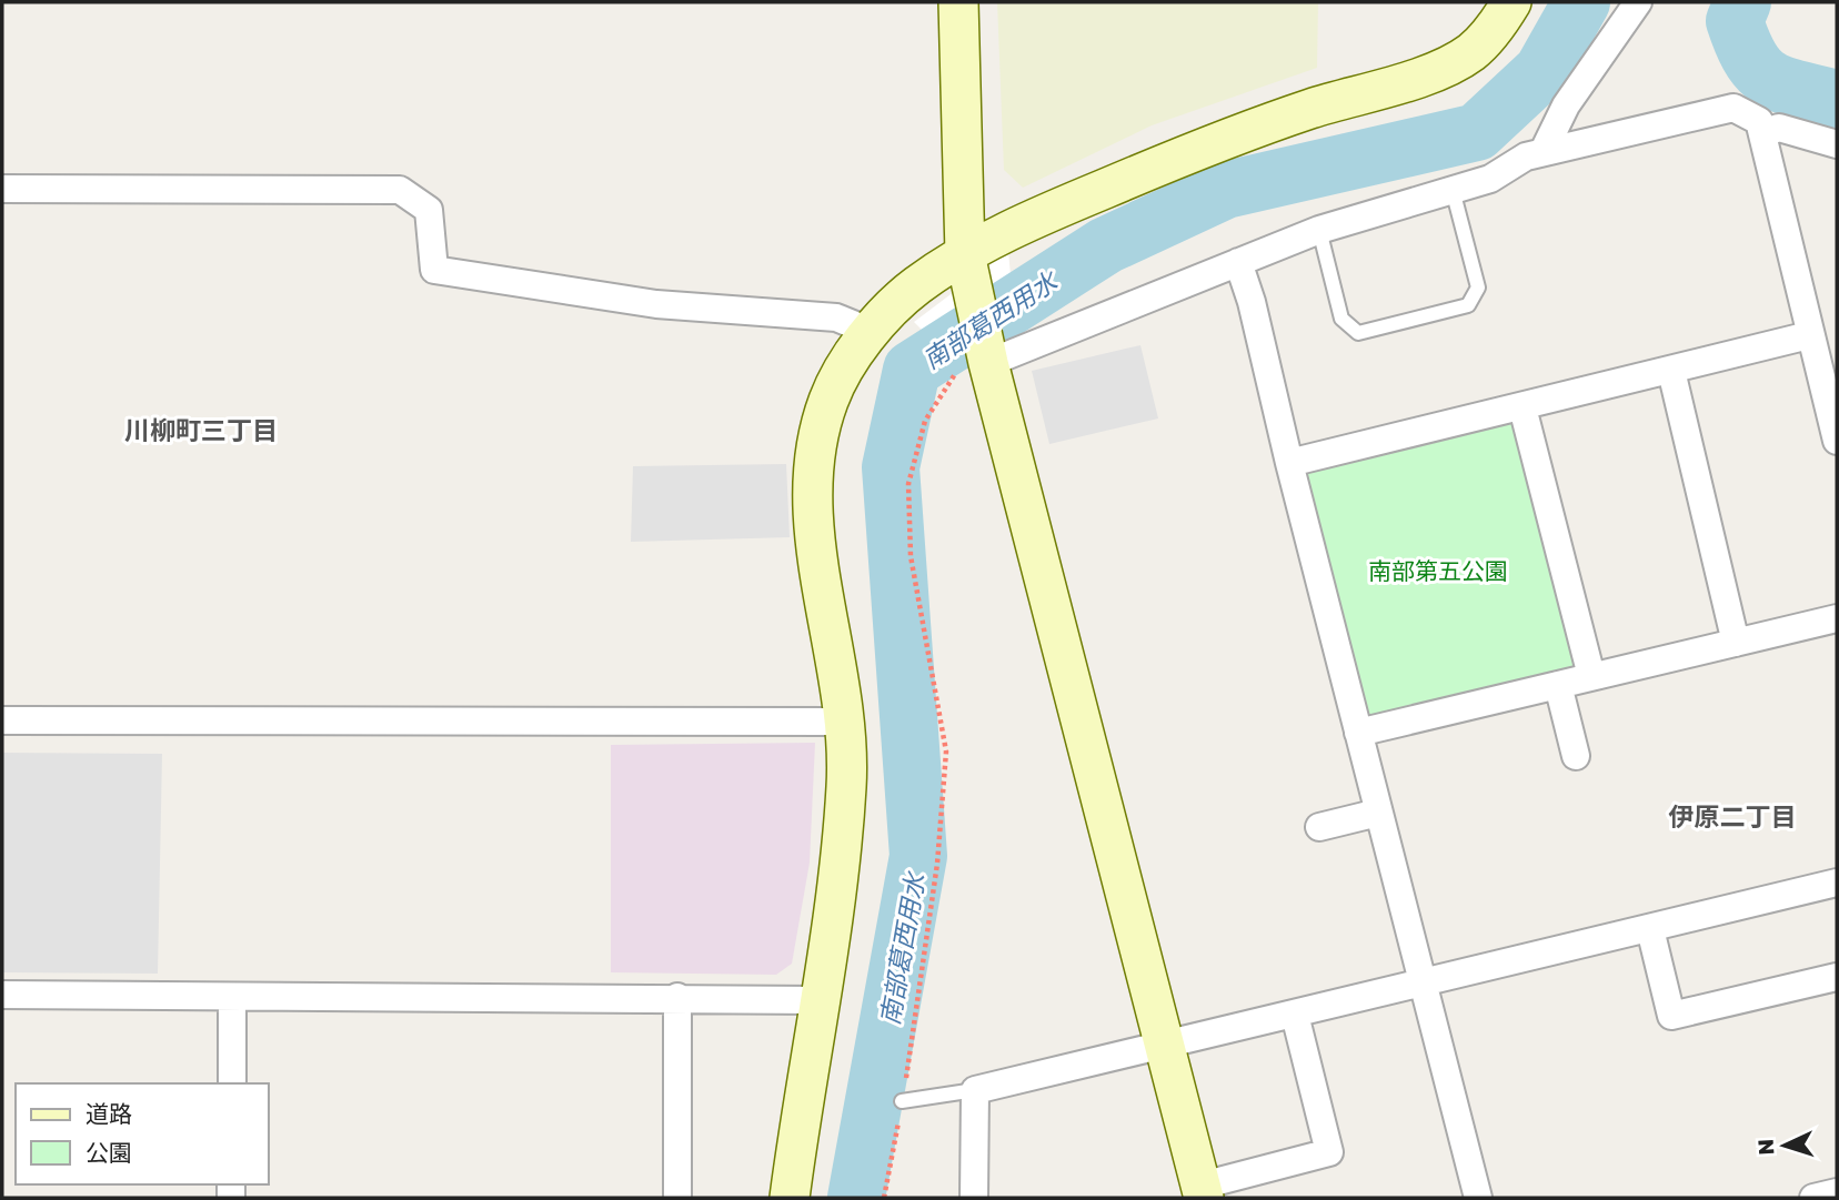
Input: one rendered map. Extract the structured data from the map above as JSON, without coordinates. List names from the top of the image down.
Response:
{
  "districts": ["川柳町三丁目", "伊原二丁目"],
  "water": ["南部葛西用水"],
  "parks": ["南部第五公園"],
  "legend": ["道路", "公園"],
  "north": "left"
}
